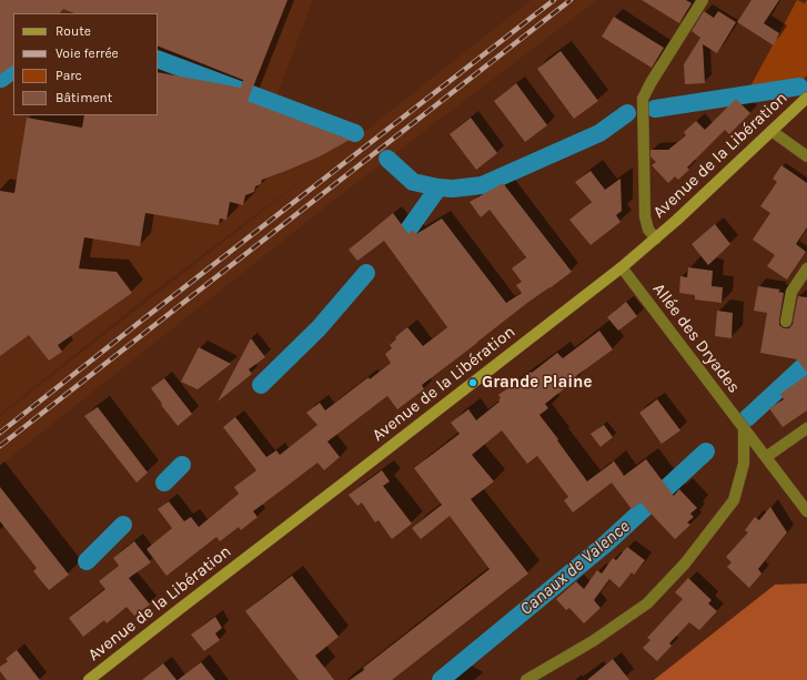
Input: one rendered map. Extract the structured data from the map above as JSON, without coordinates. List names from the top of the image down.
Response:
{
  "streets": {
    "main road": ["Avenue de la Libération"],
    "street": ["Allée des Dryades"]
  },
  "crossings": [
    ["Avenue de la Libération", "Allée des Dryades"]
  ],
  "water": ["Canaux de Valence"],
  "places": ["Grande Plaine"],
  "legend": [
    "Route",
    "Voie ferrée",
    "Parc",
    "Bâtiment"
  ]
}
